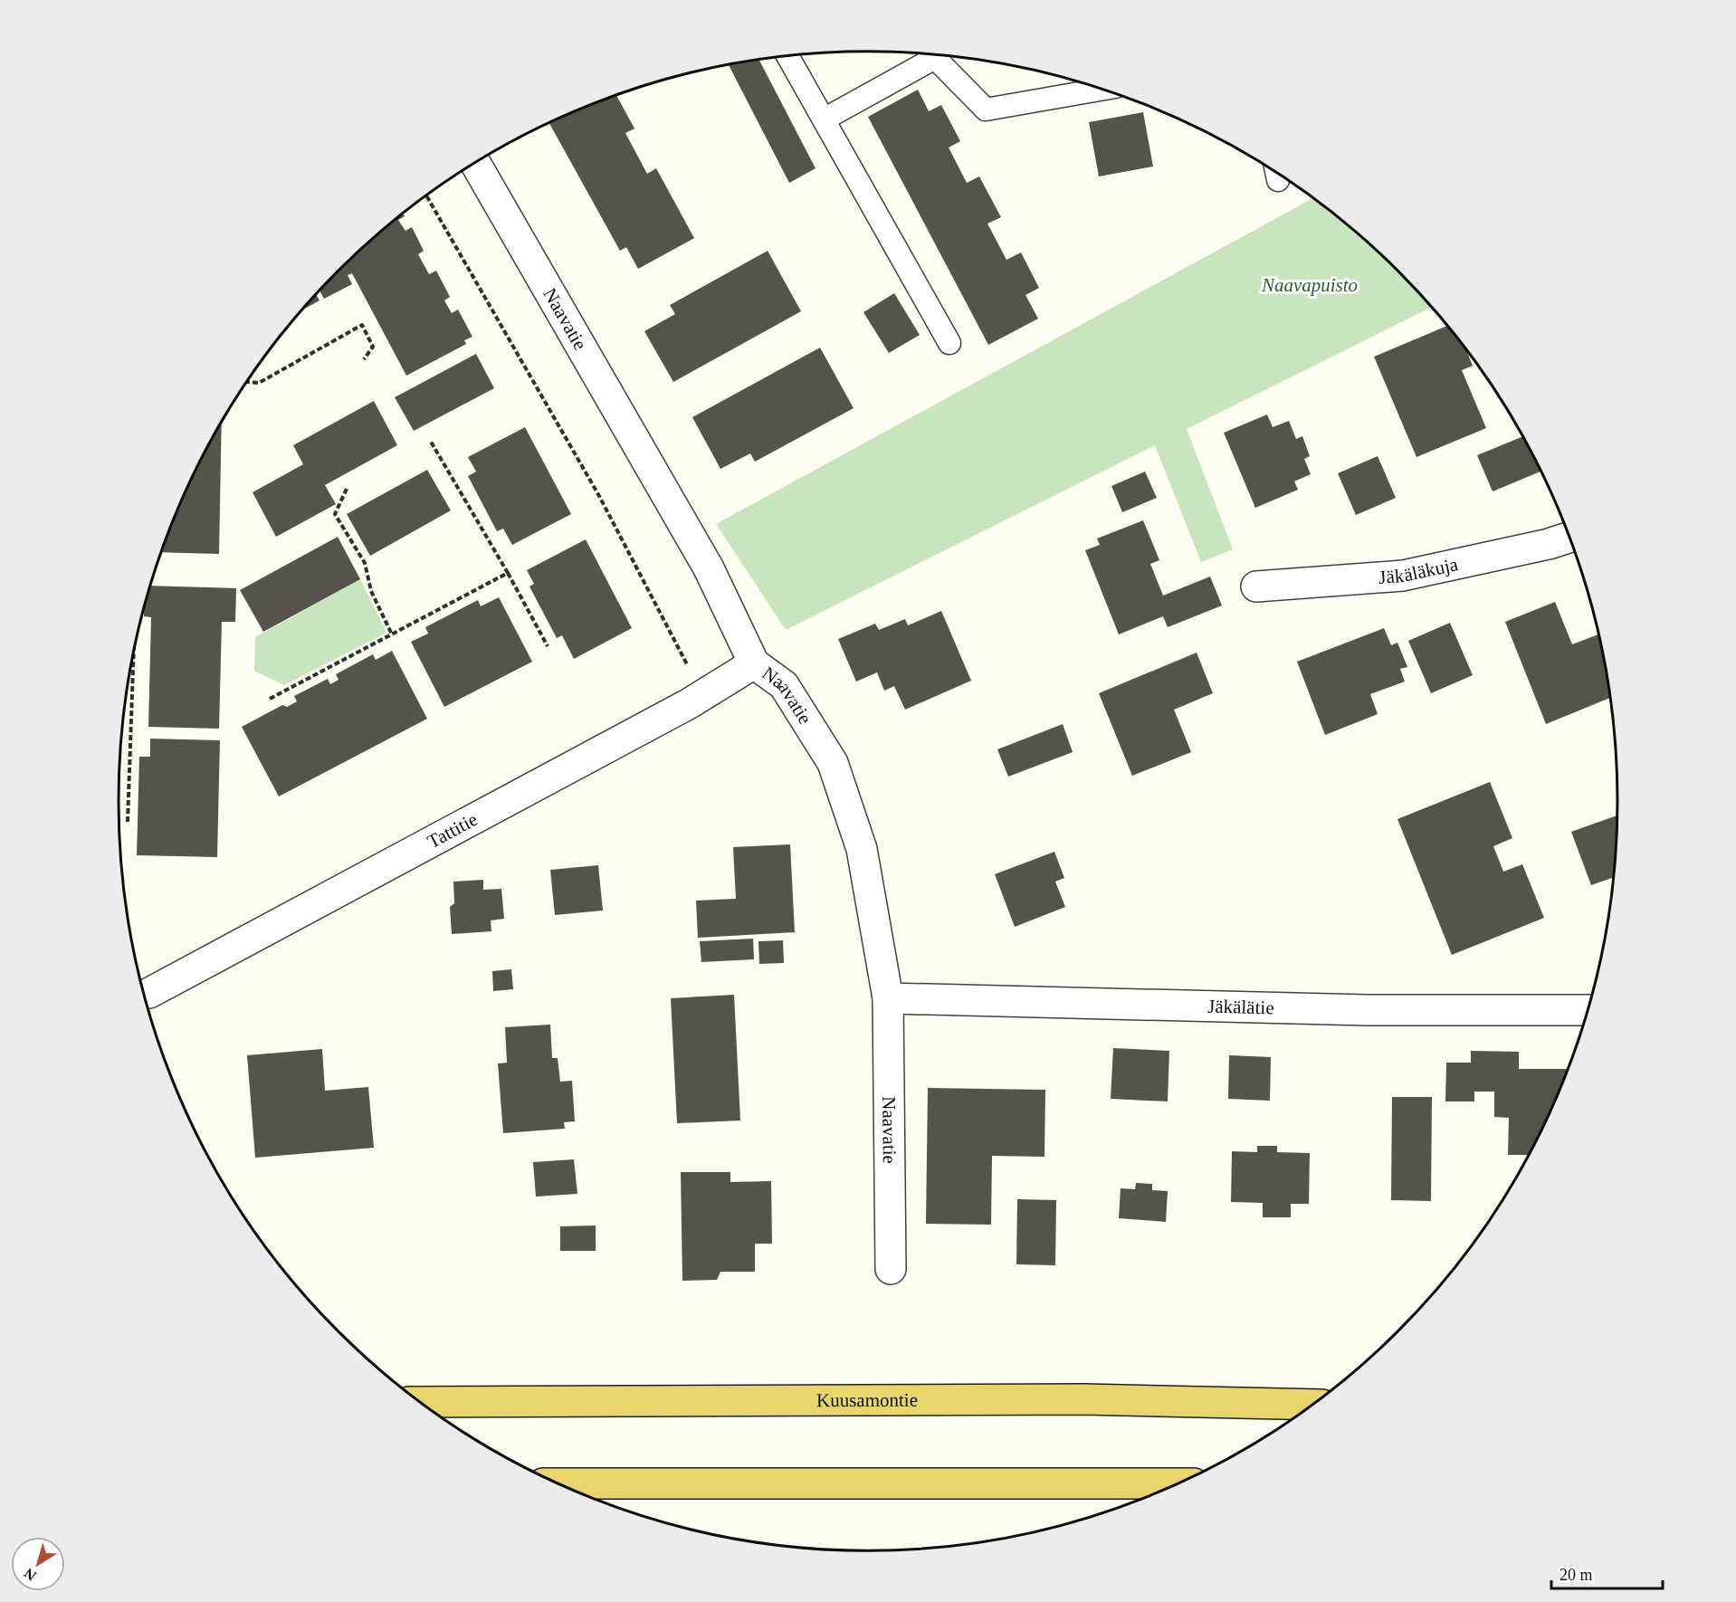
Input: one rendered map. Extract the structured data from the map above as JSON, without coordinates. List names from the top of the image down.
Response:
{
  "streets": {
    "highway": ["Kuusamontie"],
    "street": [
      "Naavatie",
      "Jäkäläkuja",
      "Tattitie",
      "Jäkälätie"
    ]
  },
  "crossings": [
    ["Naavatie", "Tattitie"],
    ["Naavatie", "Jäkälätie"]
  ],
  "parks": ["Naavapuisto"],
  "scale_bar": "20 m",
  "north": "bottom left"
}
